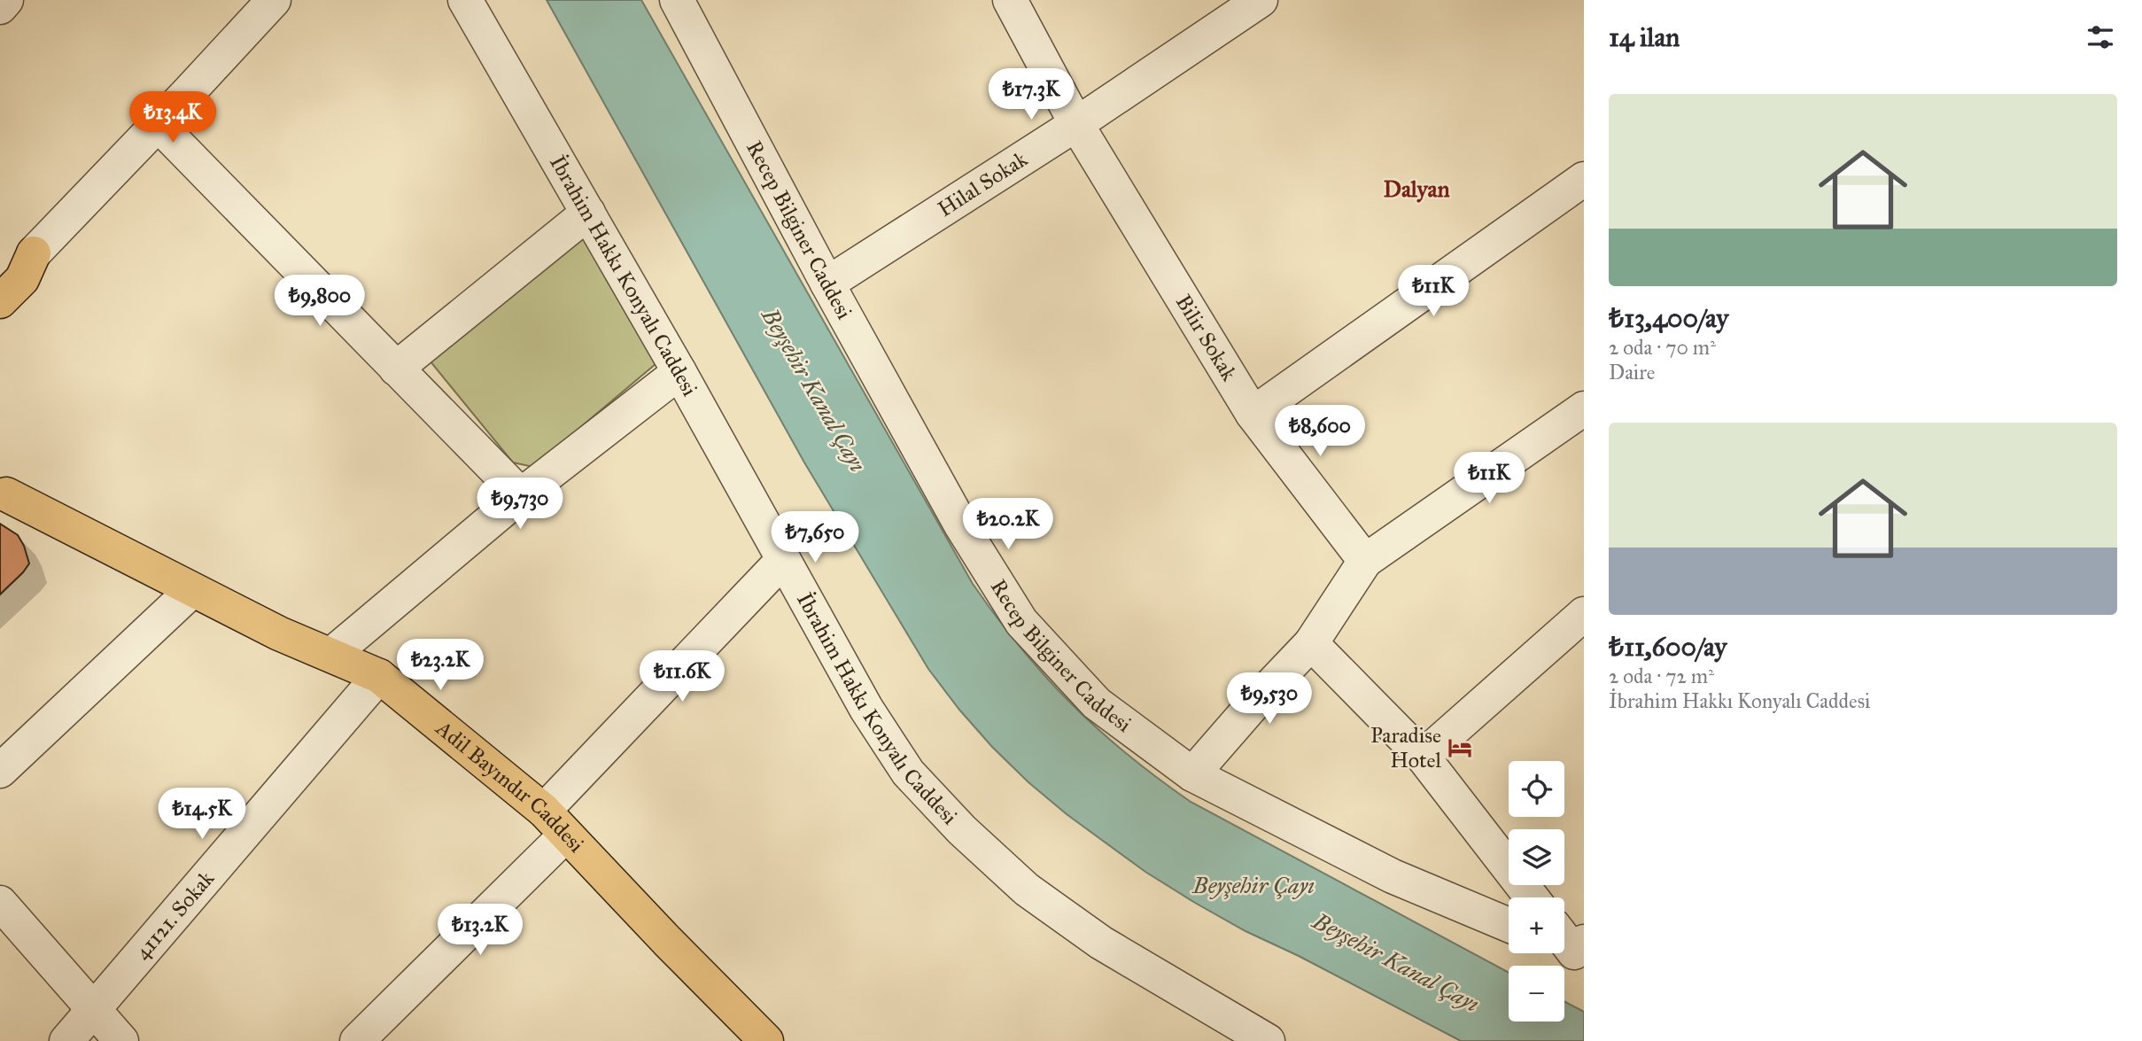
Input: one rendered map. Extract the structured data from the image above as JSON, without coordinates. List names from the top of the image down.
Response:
{
  "streets": {
    "main road": ["Adil Bayındır Caddesi"],
    "street": [
      "Hilal Sokak",
      "Recep Bilginer Caddesi",
      "İbrahim Hakkı Konyalı Caddesi",
      "Bilir Sokak",
      "41121. Sokak"
    ]
  },
  "crossings": [
    ["Hilal Sokak", "Recep Bilginer Caddesi"],
    ["Hilal Sokak", "Bilir Sokak"],
    ["Adil Bayındır Caddesi", "41121. Sokak"]
  ],
  "districts": ["Dalyan"],
  "water": ["Beyşehir Kanal Çayı", "Beyşehir Çayı"],
  "places": {
    "hotel": ["Paradise Hotel"]
  },
  "page": {
    "heading": "14 ilan",
    "price": [
      "₺17.3K",
      "₺13.4K",
      "₺11K",
      "₺9,800",
      "₺8,600",
      "₺11K",
      "₺9,730",
      "₺20.2K",
      "₺7,650",
      "₺23.2K",
      "₺11.6K",
      "₺9,530",
      "₺14.5K",
      "₺13.2K"
    ],
    "list": [
      {
        "name": "₺13,400/ay",
        "note": "2 oda · 70 m² · Daire"
      },
      {
        "name": "₺11,600/ay",
        "note": "2 oda · 72 m² · İbrahim Hakkı Konyalı Caddesi"
      }
    ],
    "map_buttons": ["+", "−"]
  }
}
